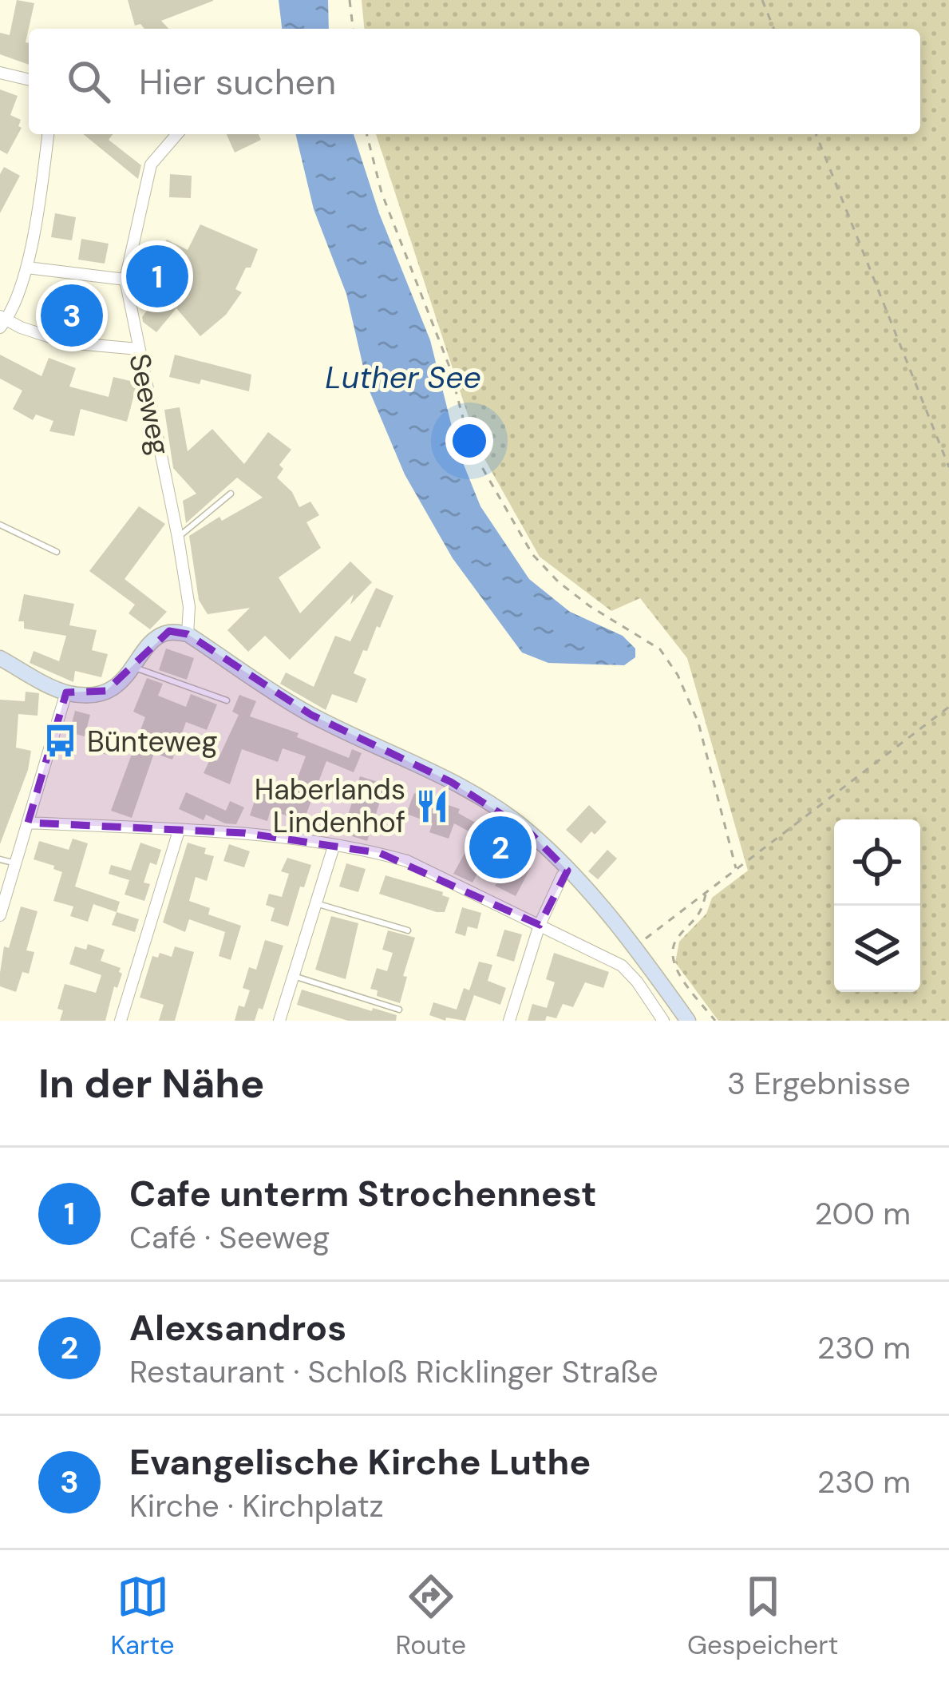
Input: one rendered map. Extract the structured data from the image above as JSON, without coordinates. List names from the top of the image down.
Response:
{
  "streets": {
    "street": ["Seeweg"]
  },
  "water": ["Luther See"],
  "places": {
    "bus stop": ["Bünteweg"],
    "restaurant": ["Haberlands Lindenhof"]
  },
  "page": {
    "search": "Hier suchen",
    "pins": ["1", "3", "2"],
    "heading": ["In der Nähe", "3 Ergebnisse"],
    "list": [
      {
        "mark": "1",
        "name": "Cafe unterm Strochennest",
        "note": "Café · Seeweg",
        "value": "200 m"
      },
      {
        "mark": "2",
        "name": "Alexsandros",
        "note": "Restaurant · Schloß Ricklinger Straße",
        "value": "230 m"
      },
      {
        "mark": "3",
        "name": "Evangelische Kirche Luthe",
        "note": "Kirche · Kirchplatz",
        "value": "230 m"
      }
    ],
    "nav": ["Karte", "Route", "Gespeichert"]
  }
}
